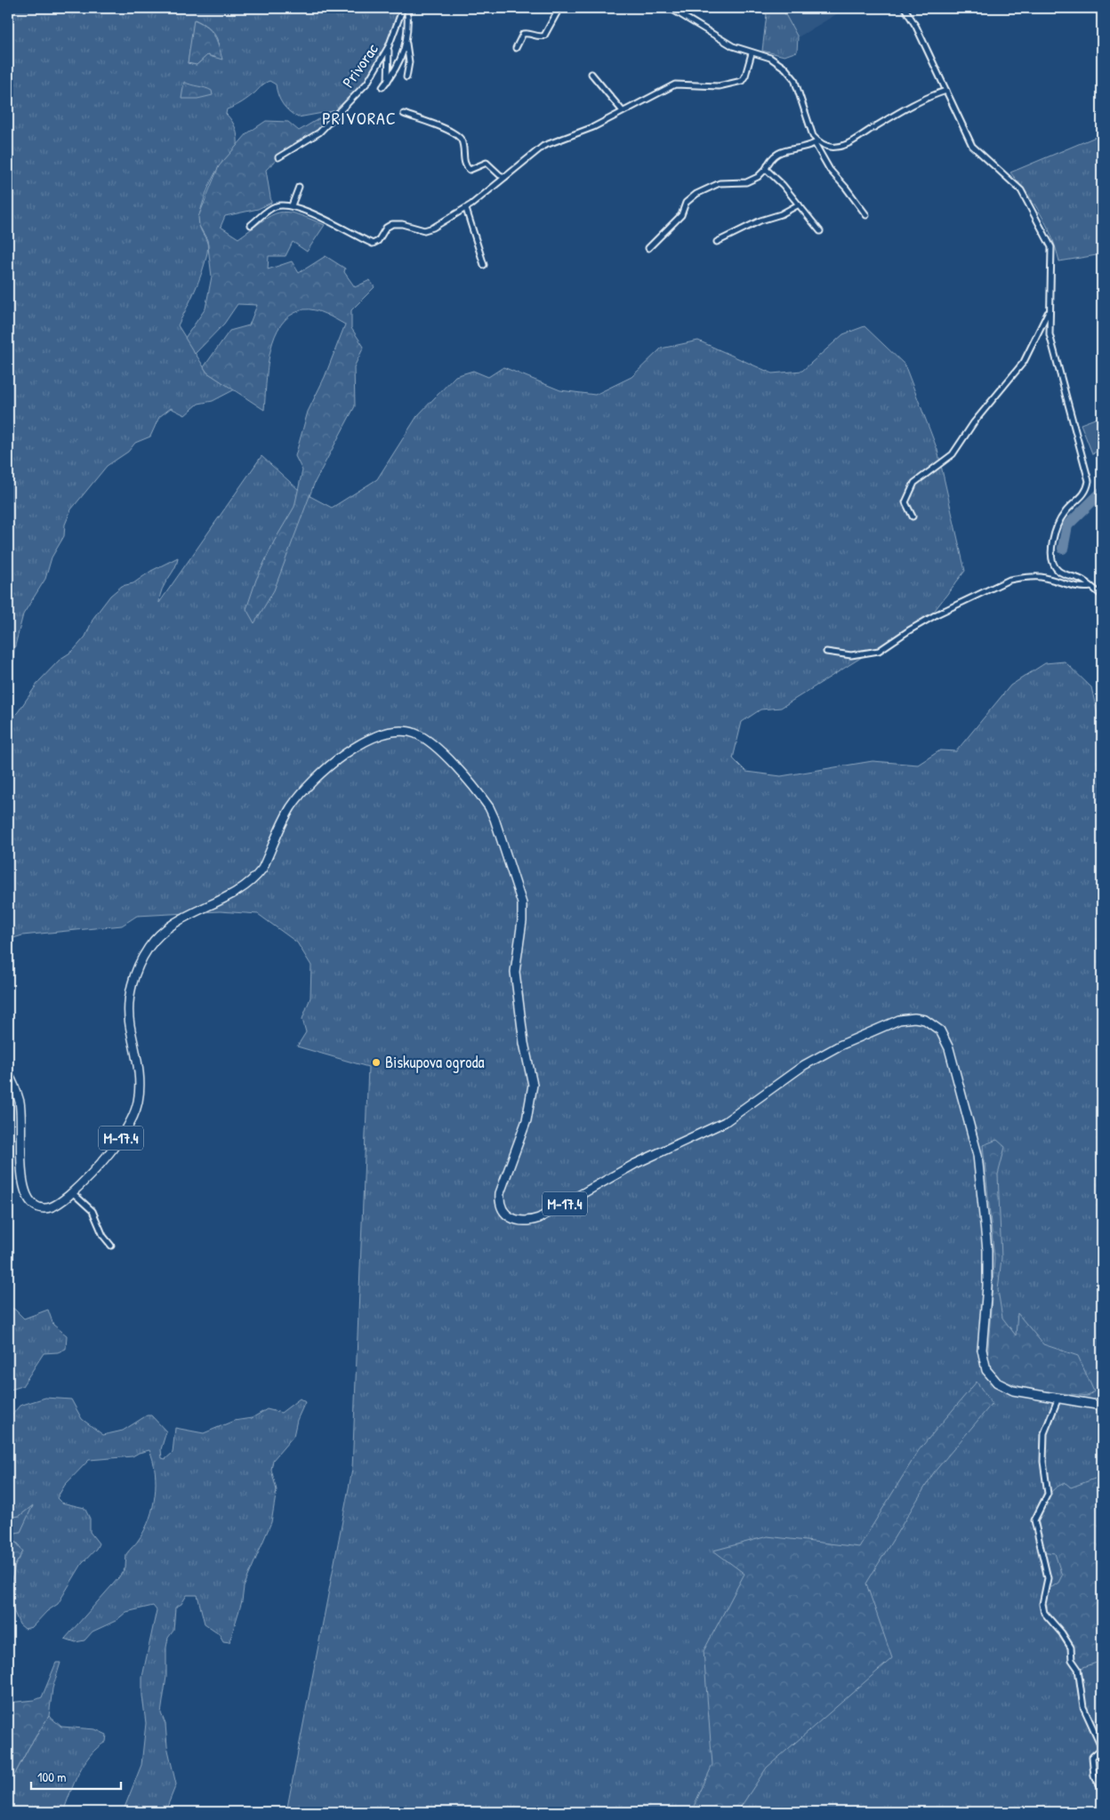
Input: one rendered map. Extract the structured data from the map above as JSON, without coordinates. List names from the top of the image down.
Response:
{
  "streets": {
    "main road": ["M-17.4"],
    "street": ["Privorac"]
  },
  "districts": ["PRIVORAC"],
  "places": ["Biskupova ogroda"],
  "scale_bar": "100 m"
}
